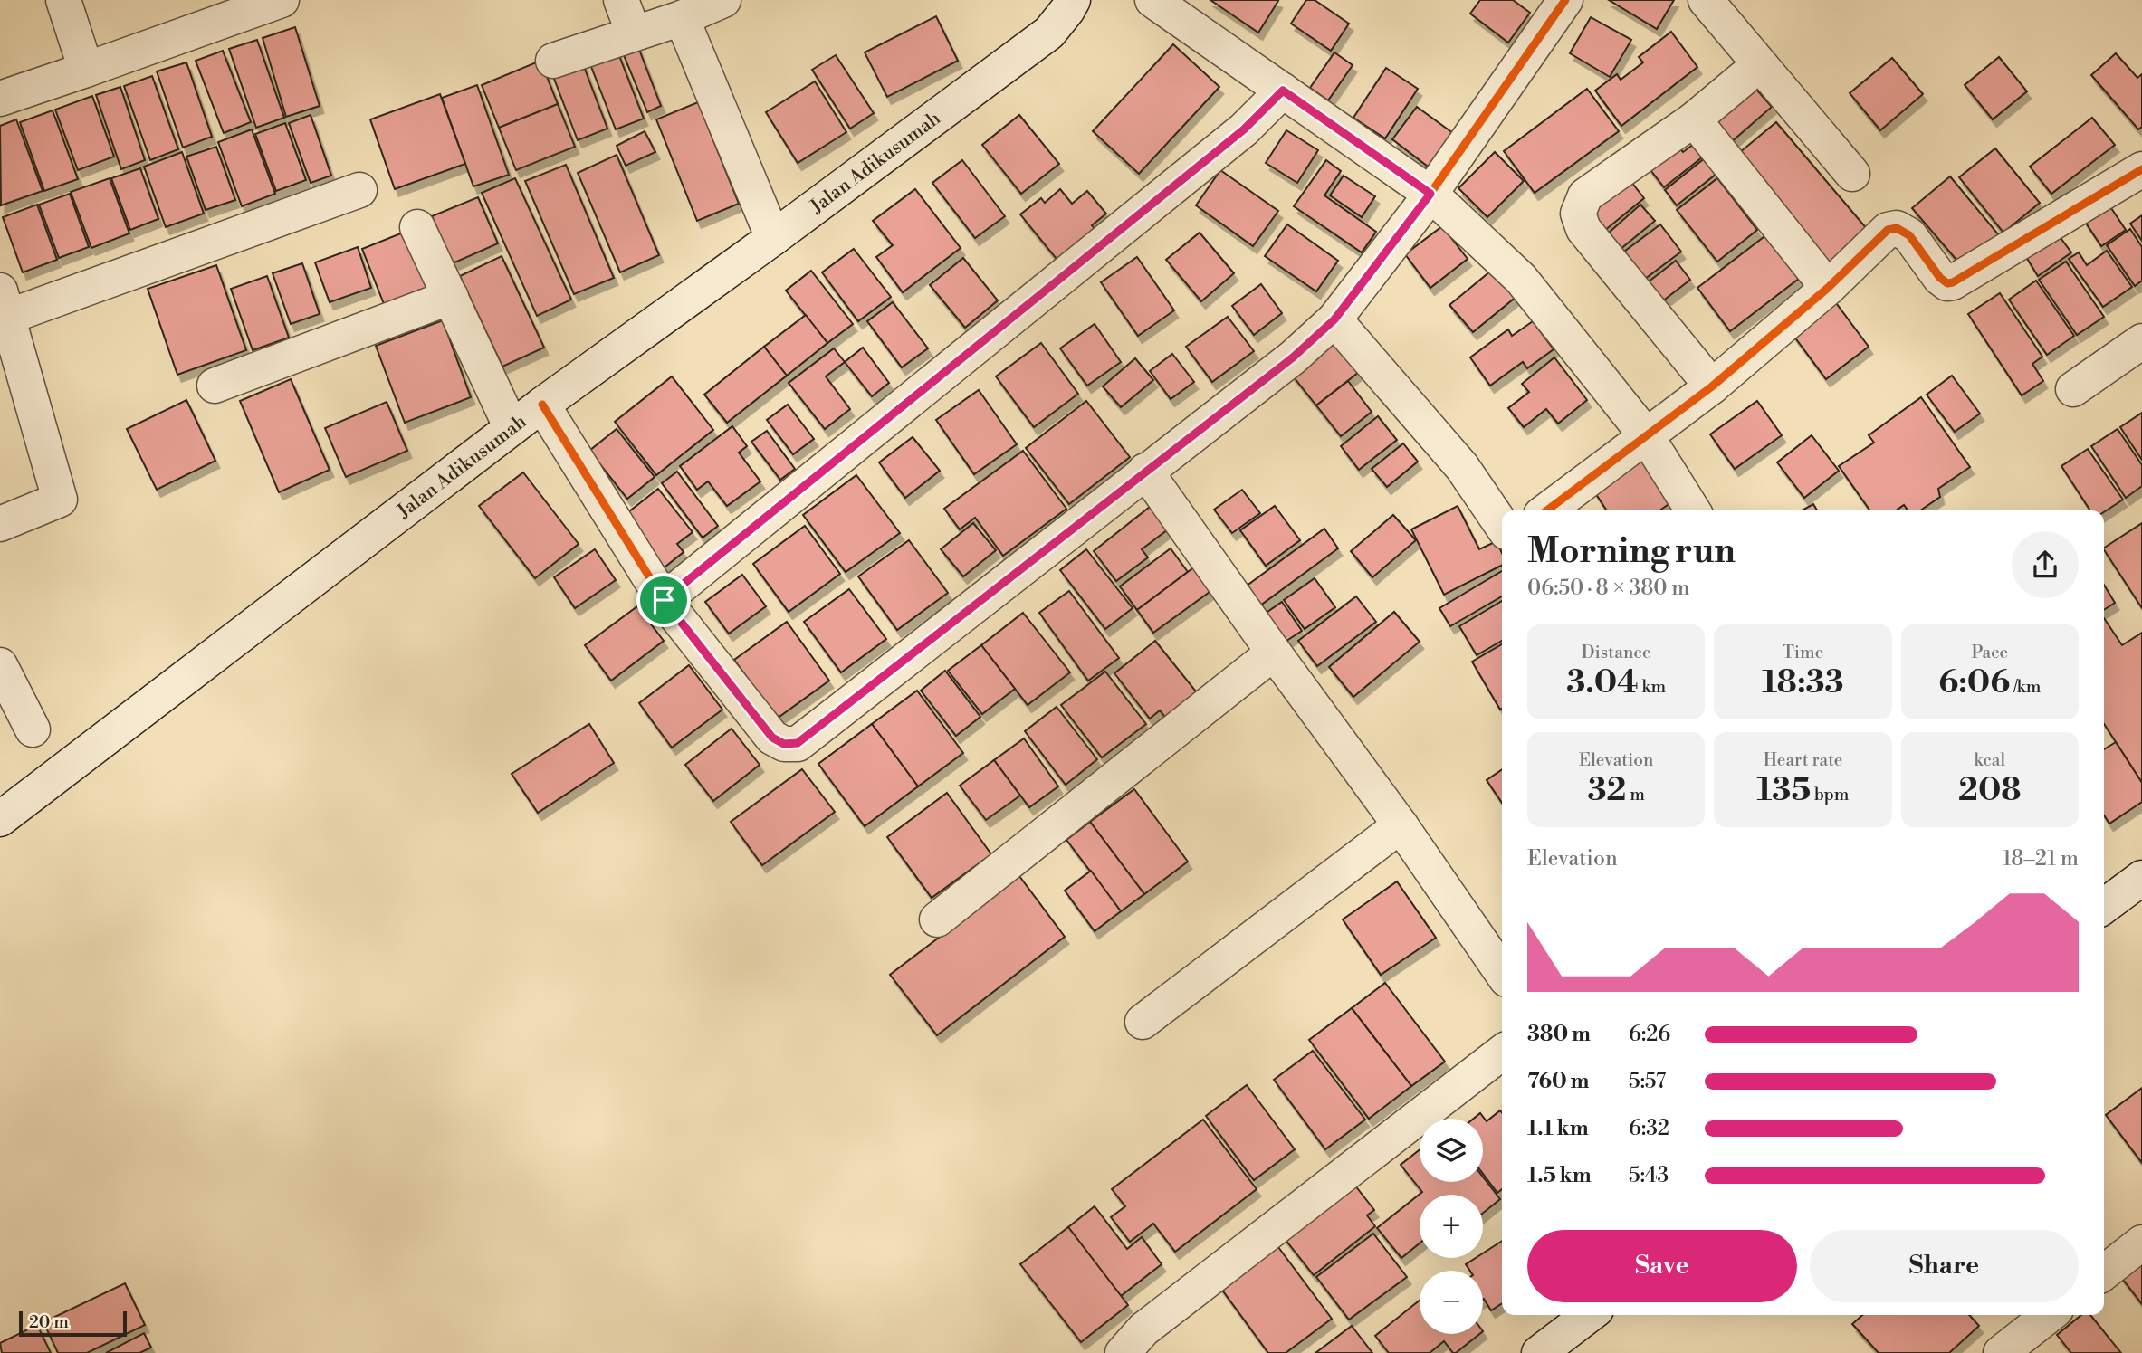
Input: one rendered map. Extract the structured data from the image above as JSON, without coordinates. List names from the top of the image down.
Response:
{
  "streets": {
    "street": ["Jalan Adikusumah"]
  },
  "scale_bar": "20 m",
  "page": {
    "heading": ["Morning run", "06:50 · 8 × 380 m"],
    "stats": [
      ["Distance", "3.04 km"],
      ["Time", "18:33"],
      ["Pace", "6:06 /km"],
      ["Elevation", "32 m"],
      ["Heart rate", "135 bpm"],
      ["kcal", "208"]
    ],
    "chart": ["Elevation", "18–21 m"],
    "list": [
      {
        "name": "380 m",
        "note": "6:26"
      },
      {
        "name": "760 m",
        "note": "5:57"
      },
      {
        "name": "1.1 km",
        "note": "6:32"
      },
      {
        "name": "1.5 km",
        "note": "5:43"
      }
    ],
    "map_buttons": ["+", "−"],
    "buttons": ["Save", "Share"],
    "scale": "20 m"
  }
}
